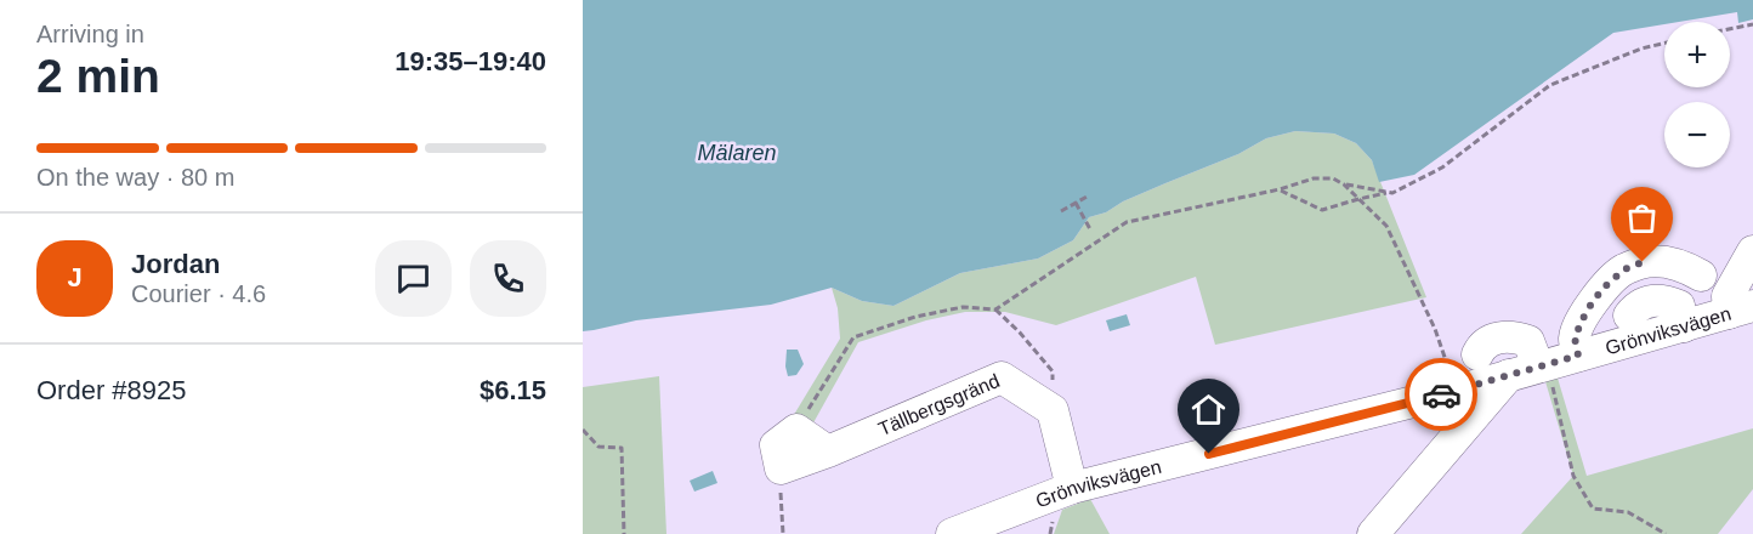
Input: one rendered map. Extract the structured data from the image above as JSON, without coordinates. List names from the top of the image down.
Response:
{
  "streets": {
    "street": ["Grönviksvägen", "Tällbergsgränd"]
  },
  "water": ["Mälaren"],
  "page": {
    "heading": ["2 min", "Arriving in", "19:35–19:40"],
    "panel": [
      "Jordan",
      "Courier · 4.6",
      "Order #8925",
      "$6.15"
    ],
    "map_buttons": ["+", "−"],
    "bar": "On the way · 80 m",
    "round": "J"
  }
}
